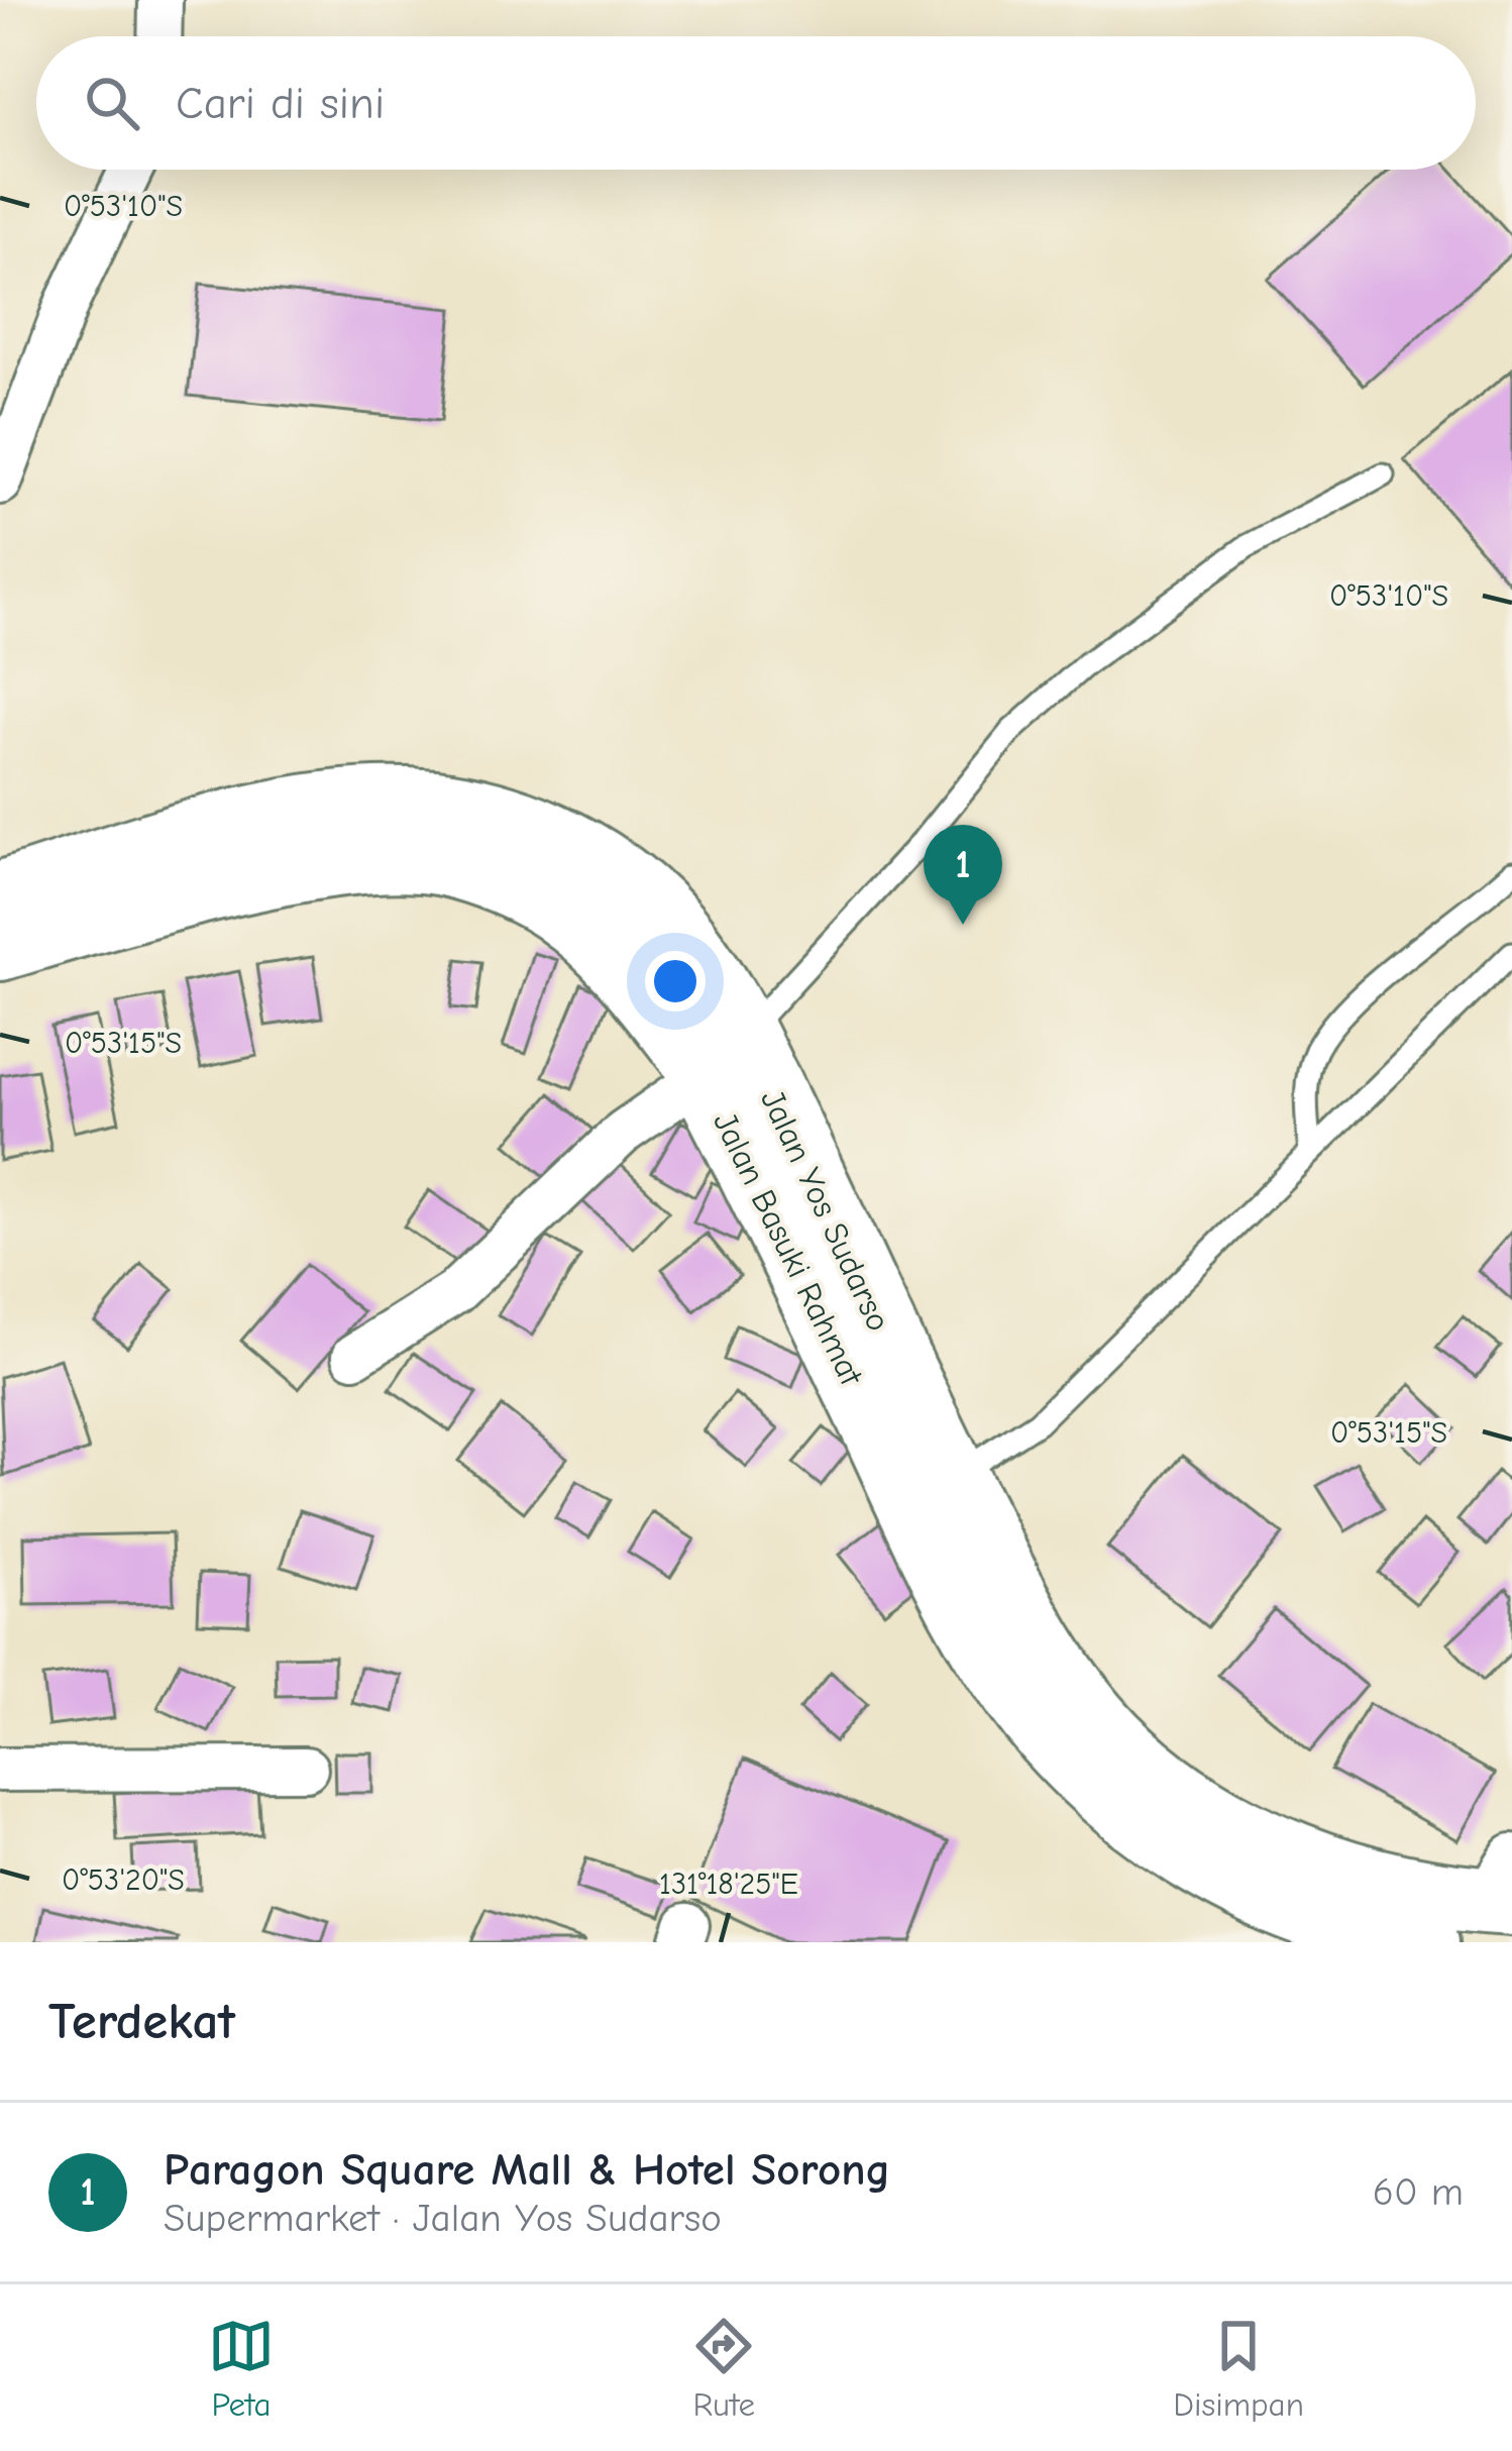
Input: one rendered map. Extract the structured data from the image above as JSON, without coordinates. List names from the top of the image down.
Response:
{
  "streets": {
    "highway": ["Jalan Yos Sudarso", "Jalan Basuki Rahmat"]
  },
  "crossings": [
    ["Jalan Yos Sudarso", "Jalan Basuki Rahmat"]
  ],
  "page": {
    "search": "Cari di sini",
    "pins": "1",
    "heading": "Terdekat",
    "list": [
      {
        "mark": "1",
        "name": "Paragon Square Mall & Hotel Sorong",
        "note": "Supermarket · Jalan Yos Sudarso",
        "value": "60 m"
      }
    ],
    "nav": ["Peta", "Rute", "Disimpan"]
  },
  "coordinates": [
    "0°53'10\"S",
    "0°53'15\"S",
    "0°53'20\"S",
    "131°18'25\"E"
  ]
}
